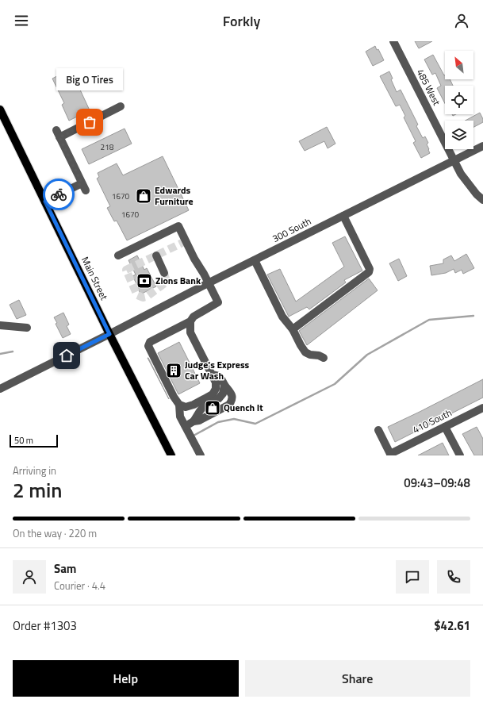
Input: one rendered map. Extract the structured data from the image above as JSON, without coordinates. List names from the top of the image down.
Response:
{
  "streets": {
    "main road": ["Main Street"],
    "street": ["485 West", "300 South", "410 South"]
  },
  "crossings": [
    ["485 West", "300 South"],
    ["300 South", "Main Street"]
  ],
  "places": {
    "other": ["Big O Tires"],
    "shop": ["Edwards Furniture", "Quench It"],
    "bank": ["Zions Bank"],
    "building": ["Judge's Express Car Wash"]
  },
  "house_numbers": ["218", "1670", "1670"],
  "scale_bar": "50 m",
  "north": "top left",
  "page": {
    "header": "Forkly",
    "bubble": "Big O Tires",
    "scale": "50 m",
    "heading": ["2 min", "Arriving in", "09:43–09:48"],
    "panel": [
      "Sam",
      "Courier · 4.4",
      "Order #1303",
      "$42.61"
    ],
    "bar": "On the way · 220 m",
    "buttons": ["Help", "Share"]
  }
}
